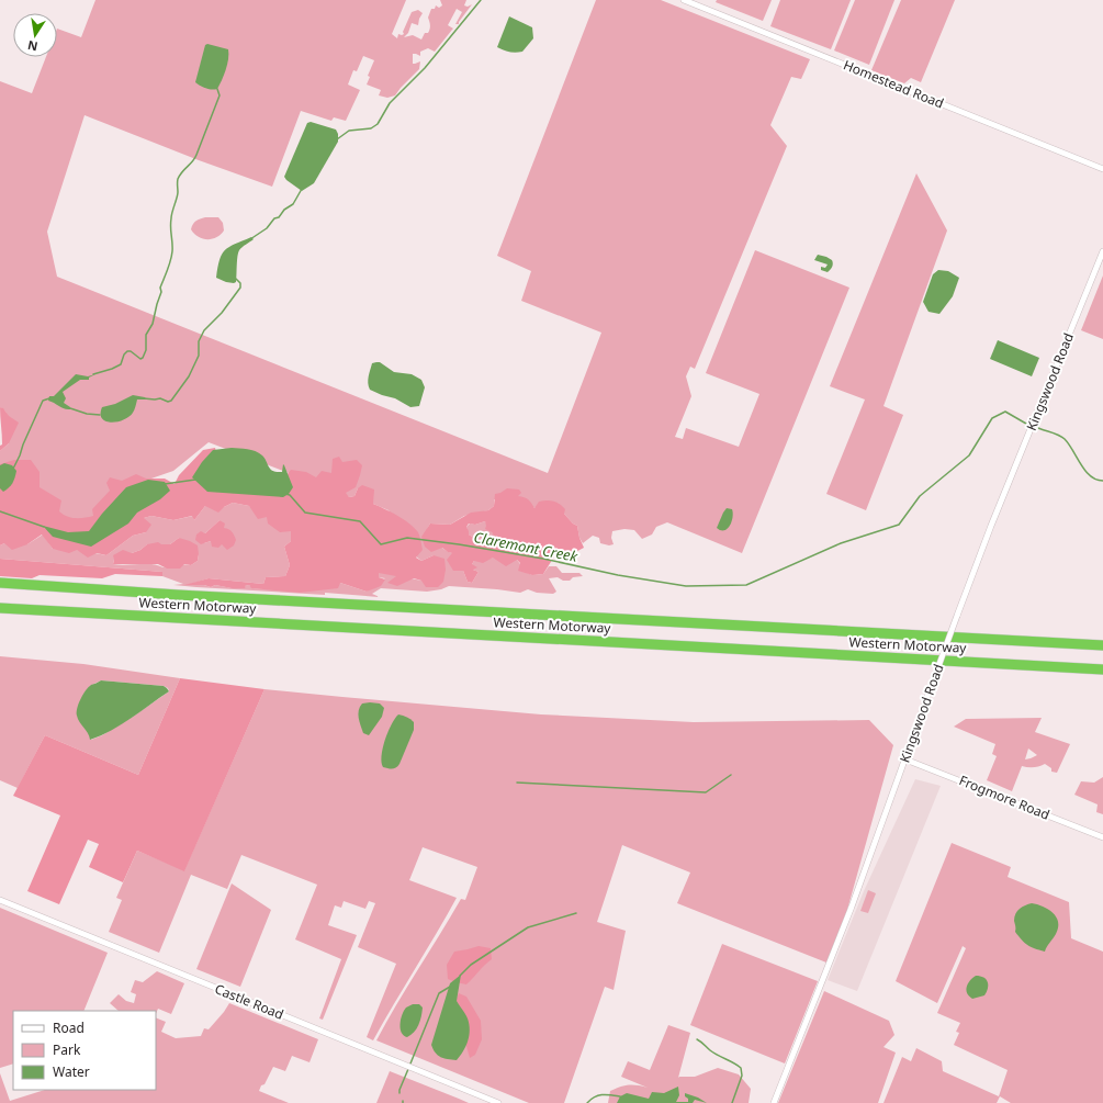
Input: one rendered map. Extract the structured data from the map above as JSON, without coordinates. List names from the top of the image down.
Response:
{
  "streets": {
    "highway": ["Western Motorway"],
    "street": [
      "Homestead Road",
      "Kingswood Road",
      "Frogmore Road",
      "Castle Road"
    ]
  },
  "crossings": [
    ["Kingswood Road", "Frogmore Road"]
  ],
  "water": ["Claremont Creek"],
  "legend": ["Road", "Park", "Water"],
  "north": "bottom"
}
